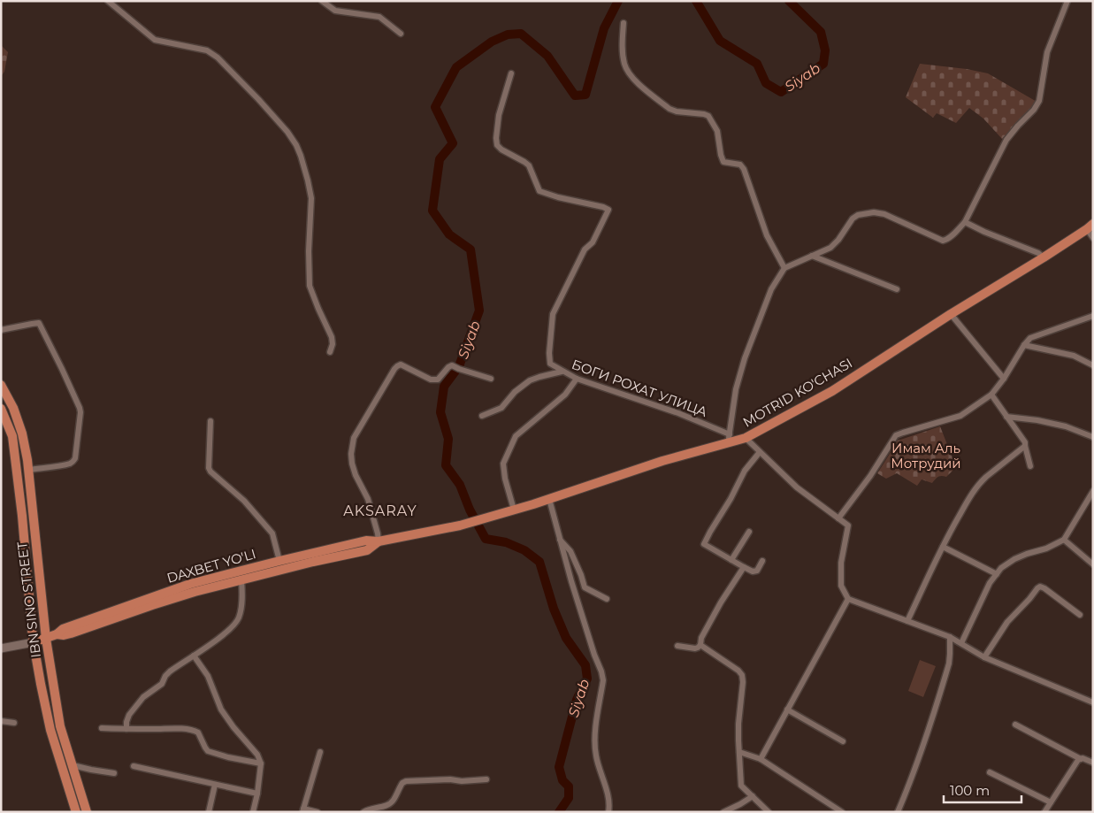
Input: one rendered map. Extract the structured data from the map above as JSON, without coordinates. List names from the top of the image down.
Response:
{
  "streets": {
    "main road": ["MOTRID KO'CHASI", "DAXBET YO'LI", "IBN SINO STREET"],
    "street": ["БОГИ РОХАТ УЛИЦА"]
  },
  "crossings": [
    ["БОГИ РОХАТ УЛИЦА", "MOTRID KO'CHASI"],
    ["MOTRID KO'CHASI", "DAXBET YO'LI"],
    ["DAXBET YO'LI", "IBN SINO STREET"]
  ],
  "districts": ["AKSARAY"],
  "water": ["Siyab"],
  "parks": ["Имам Аль Мотрудий"],
  "scale_bar": "100 m"
}
